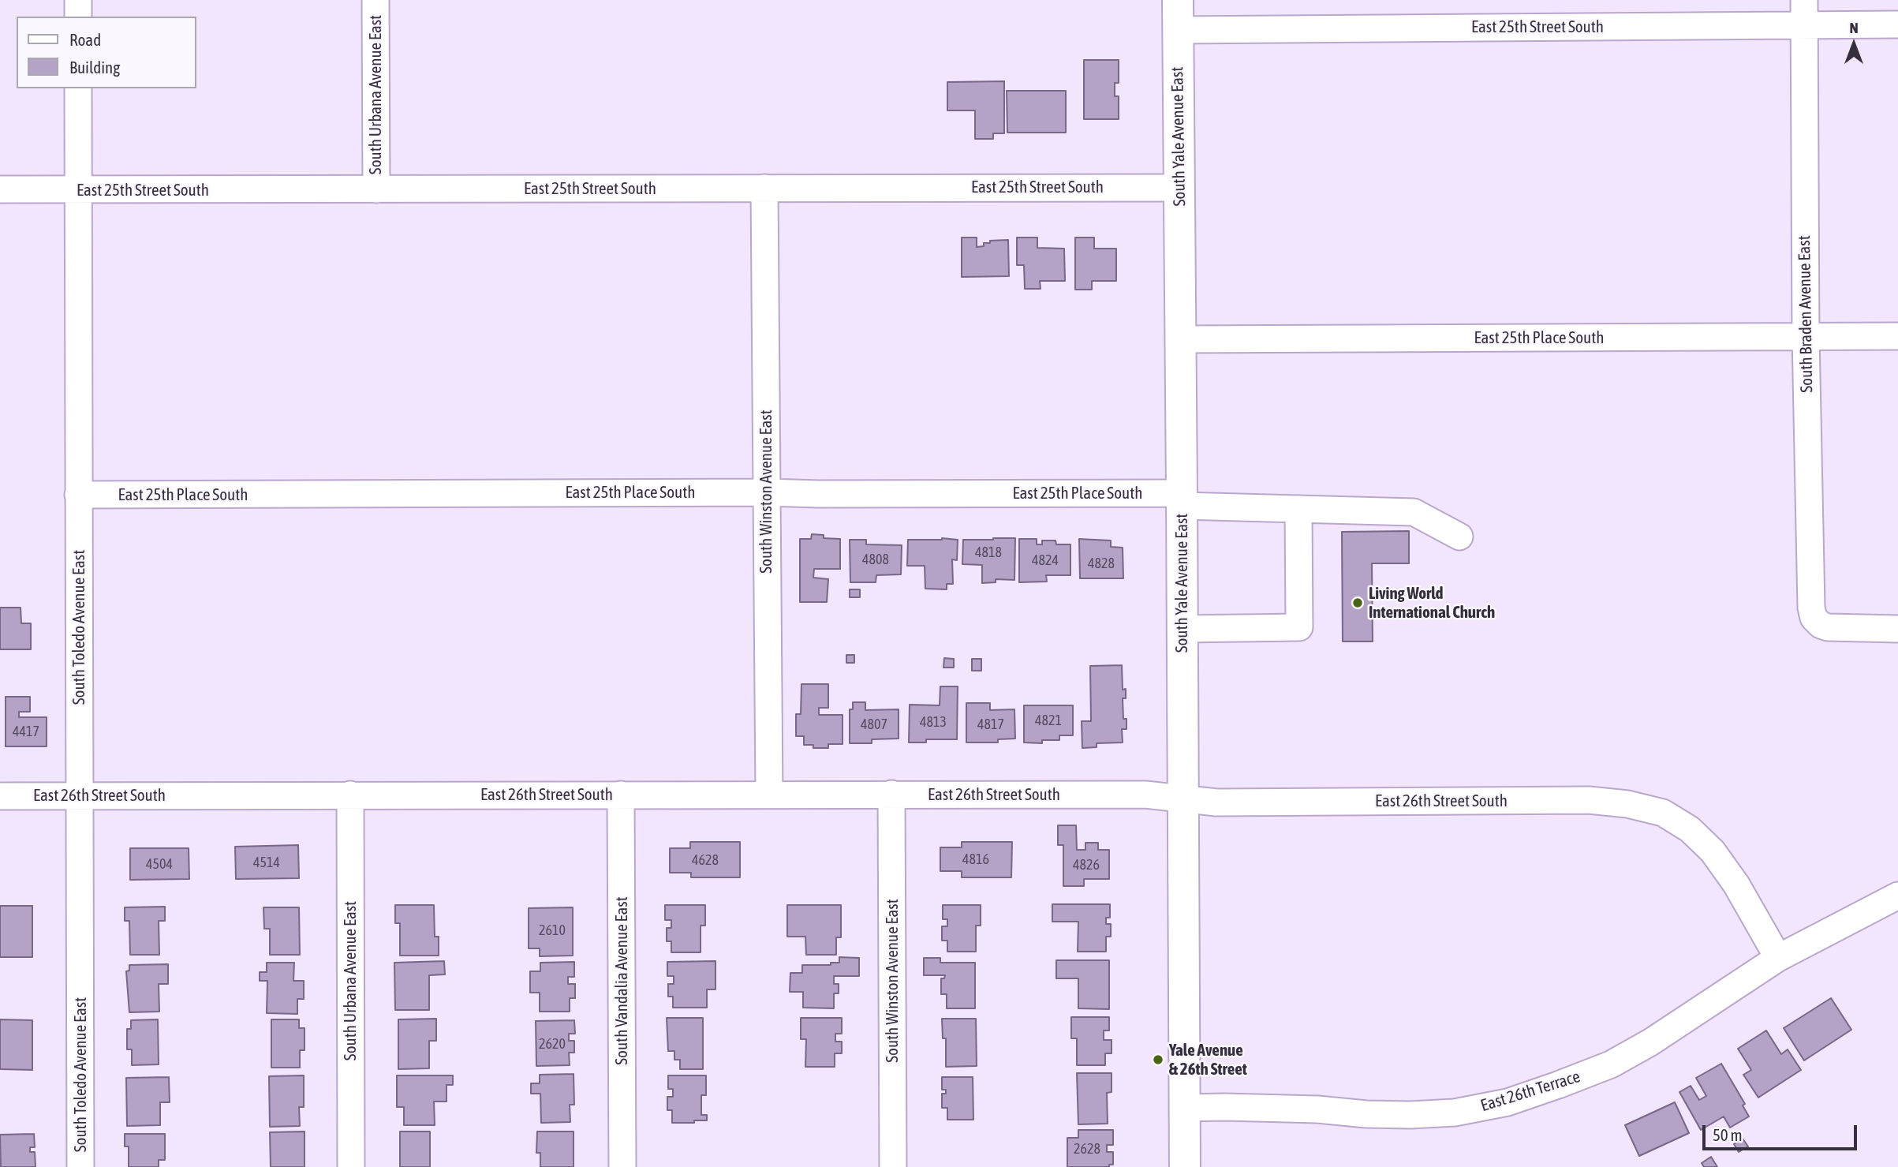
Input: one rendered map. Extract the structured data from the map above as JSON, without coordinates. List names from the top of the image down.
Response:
{
  "streets": {
    "main road": ["South Yale Avenue East"],
    "street": [
      "East 25th Street South",
      "South Urbana Avenue East",
      "South Braden Avenue East",
      "East 25th Place South",
      "South Winston Avenue East",
      "South Toledo Avenue East",
      "East 26th Street South",
      "South Vandalia Avenue East",
      "East 26th Terrace"
    ]
  },
  "crossings": [
    ["East 25th Street South", "South Urbana Avenue East"],
    ["East 25th Street South", "South Yale Avenue East"],
    ["East 25th Street South", "South Braden Avenue East"],
    ["East 25th Street South", "South Winston Avenue East"],
    ["East 25th Street South", "South Toledo Avenue East"],
    ["South Urbana Avenue East", "East 26th Street South"],
    ["South Yale Avenue East", "East 25th Place South"],
    ["South Yale Avenue East", "East 26th Street South"],
    ["South Yale Avenue East", "East 26th Terrace"],
    ["South Braden Avenue East", "East 25th Place South"],
    ["East 25th Place South", "South Winston Avenue East"],
    ["East 25th Place South", "South Toledo Avenue East"],
    ["South Winston Avenue East", "East 26th Street South"],
    ["South Toledo Avenue East", "East 26th Street South"],
    ["East 26th Street South", "South Vandalia Avenue East"],
    ["East 26th Street South", "East 26th Terrace"]
  ],
  "places": ["Living World International Church", "Yale Avenue & 26th Street"],
  "house_numbers": [
    "4818",
    "4808",
    "4824",
    "4828",
    "4821",
    "4813",
    "4807",
    "4817",
    "4417",
    "4816",
    "4628",
    "4514",
    "4504",
    "4826",
    "2610",
    "2620",
    "2628"
  ],
  "legend": ["Road", "Building"],
  "scale_bar": "50 m",
  "north": "top"
}
